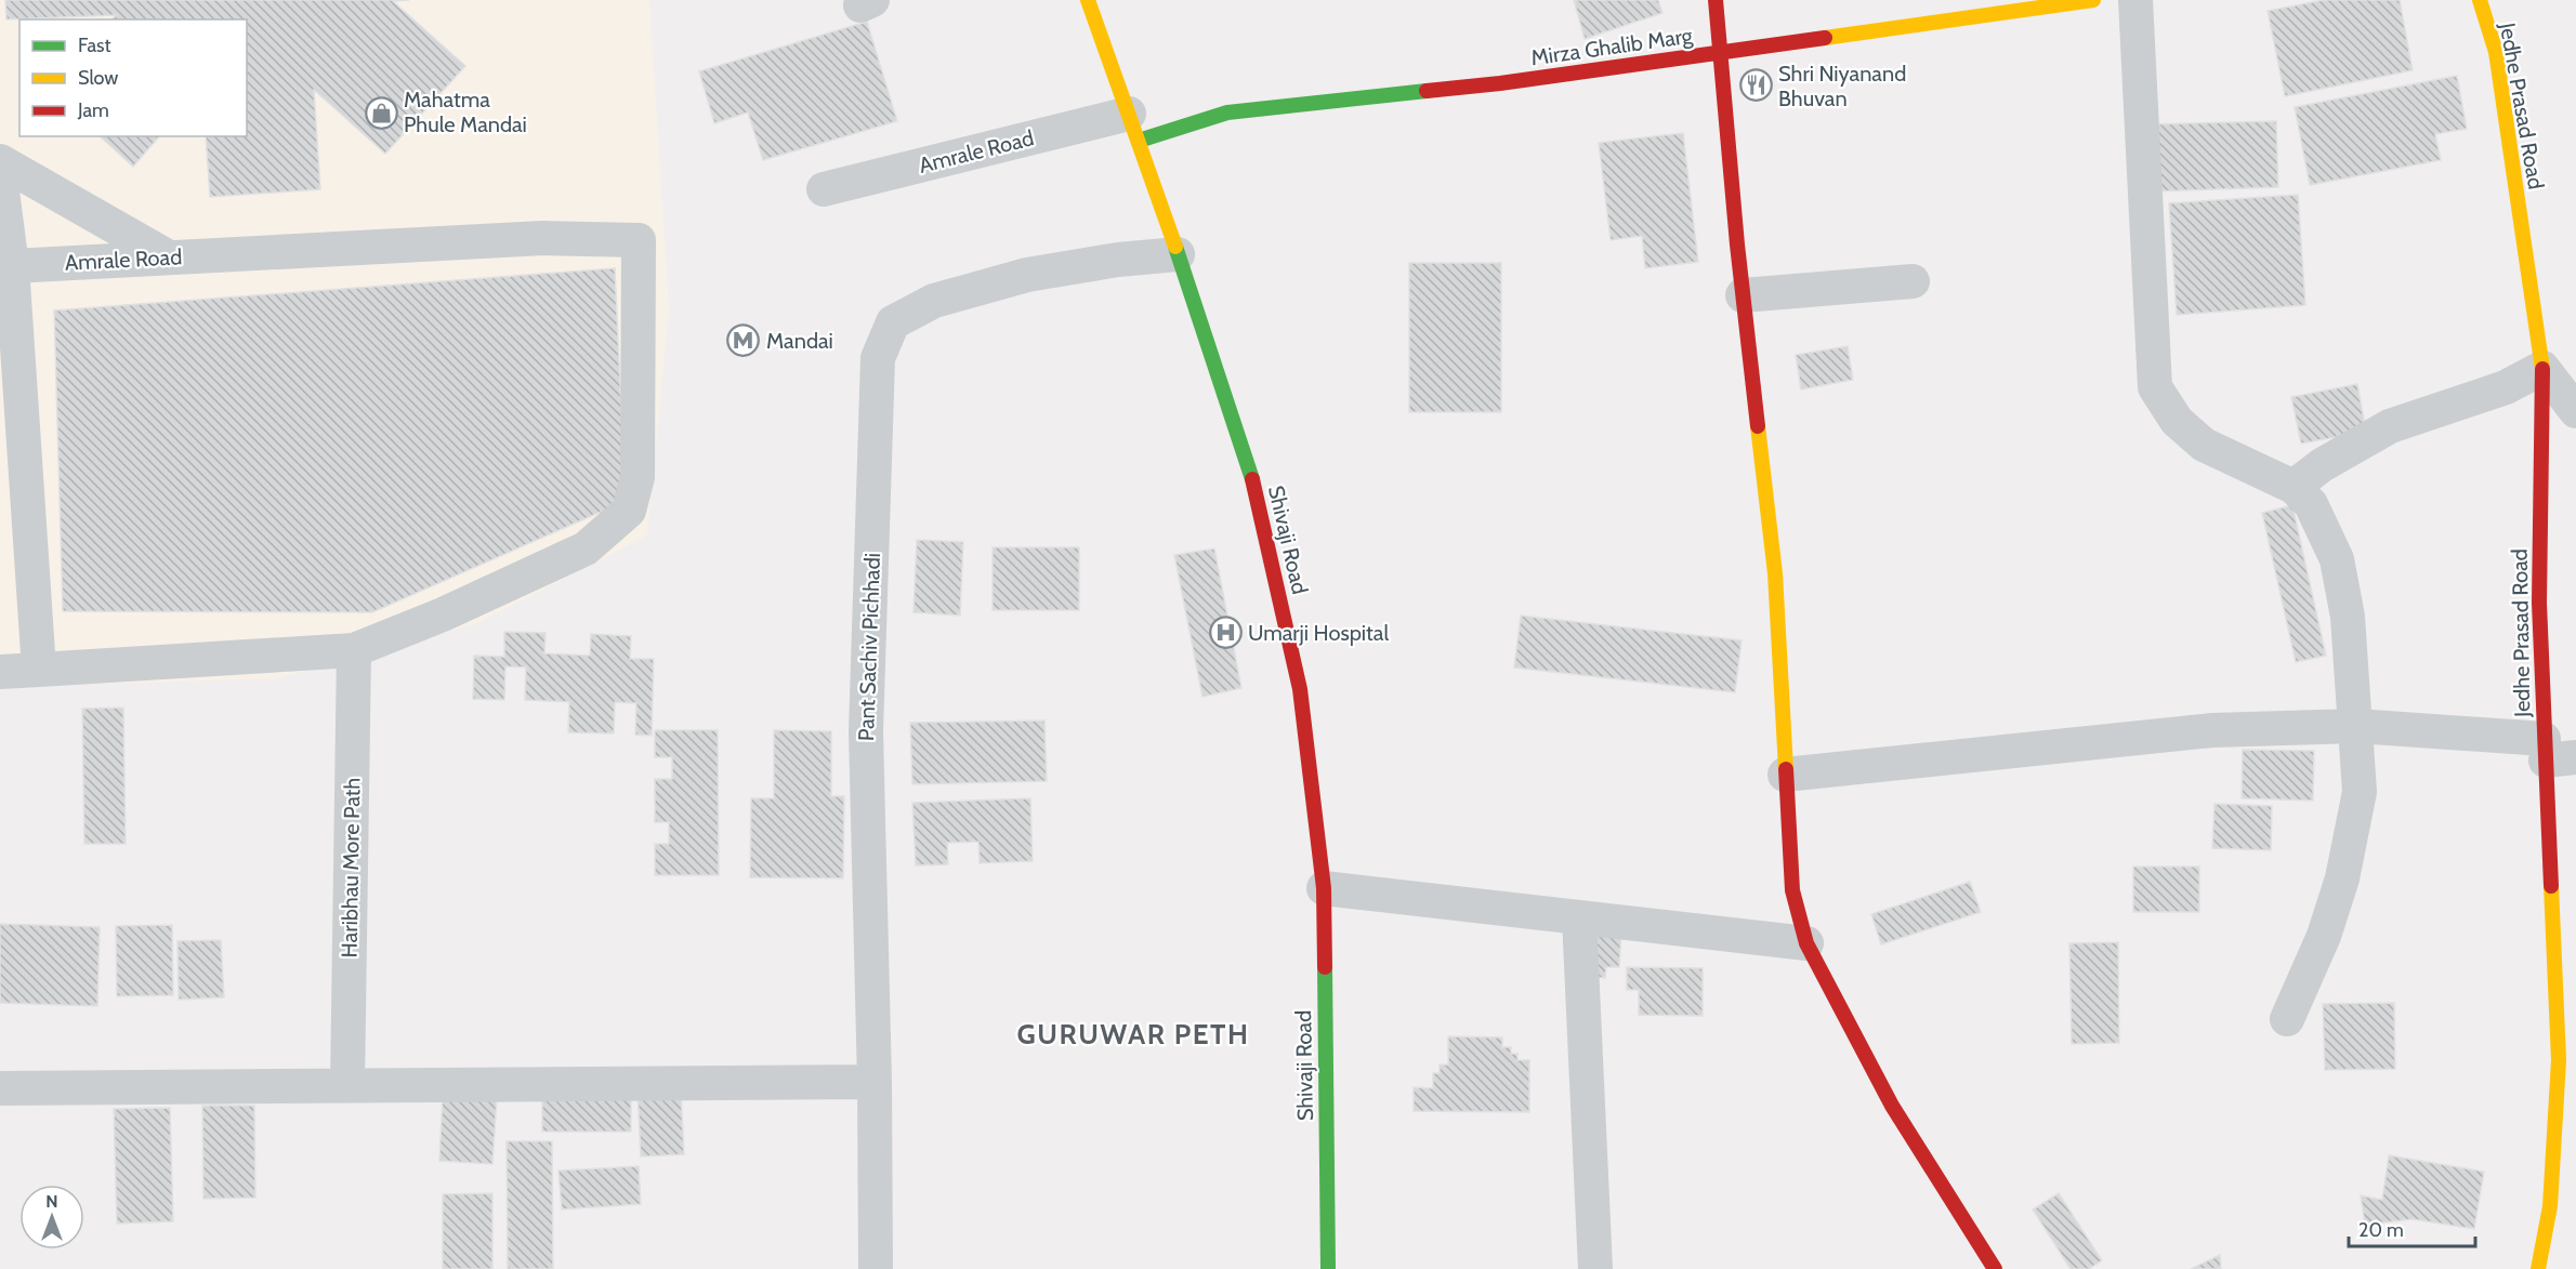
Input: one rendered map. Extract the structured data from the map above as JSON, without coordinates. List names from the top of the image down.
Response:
{
  "streets": {
    "main road": ["Mirza Ghalib Marg", "Jedhe Prasad Road", "Shivaji Road"],
    "street": ["Amrale Road", "Pant Sachiv Pichhadi", "Haribhau More Path"]
  },
  "crossings": [
    ["Mirza Ghalib Marg", "Amrale Road"],
    ["Mirza Ghalib Marg", "Shivaji Road"],
    ["Amrale Road", "Shivaji Road"],
    ["Amrale Road", "Haribhau More Path"],
    ["Shivaji Road", "Pant Sachiv Pichhadi"]
  ],
  "districts": ["GURUWAR PETH"],
  "places": {
    "restaurant": ["Shri Niyanand Bhuvan"],
    "shop": ["Mahatma Phule Mandai"],
    "metro station": ["Mandai"],
    "hospital": ["Umarji Hospital"]
  },
  "legend": ["Fast", "Slow", "Jam"],
  "scale_bar": "20 m",
  "north": "top"
}
